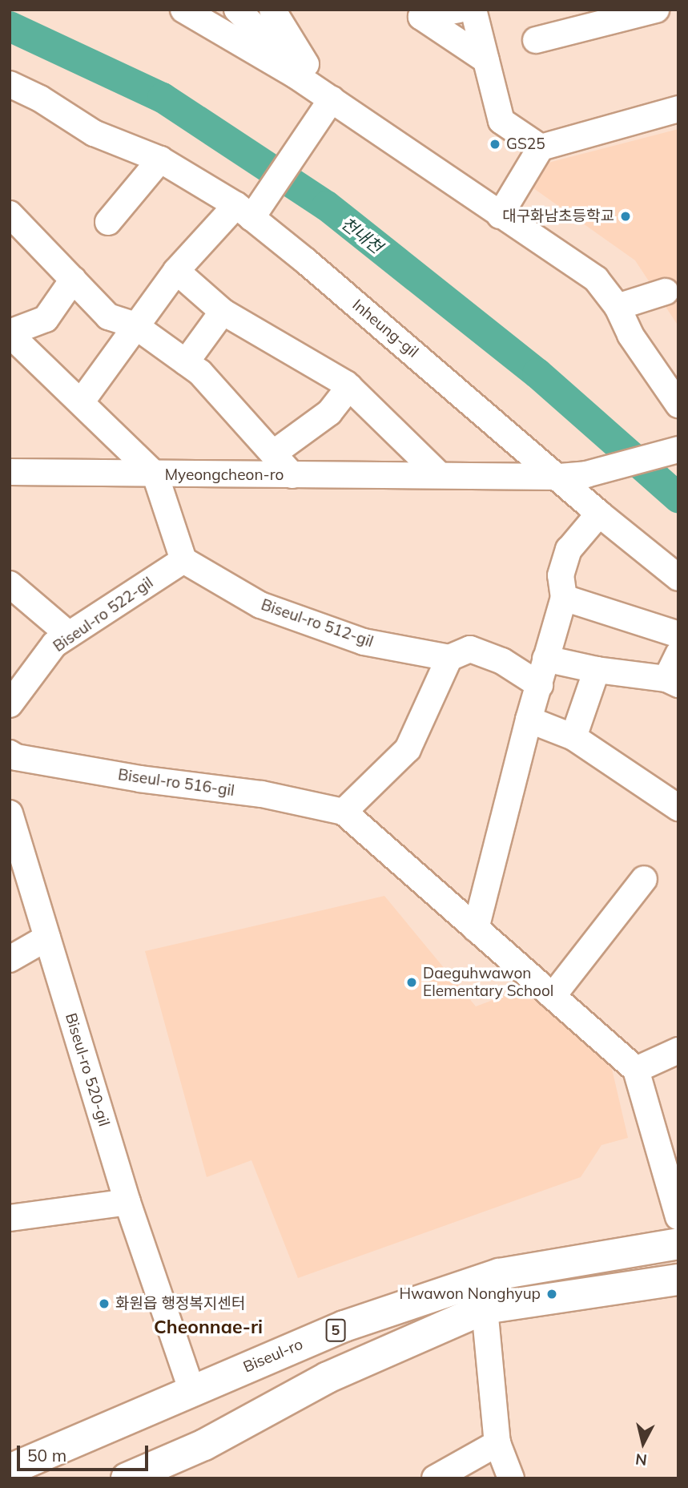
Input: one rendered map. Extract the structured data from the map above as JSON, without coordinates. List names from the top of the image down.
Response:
{
  "streets": {
    "main road": ["5", "Biseul-ro"],
    "street": [
      "Inheung-gil",
      "Myeongcheon-ro",
      "Biseul-ro 522-gil",
      "Biseul-ro 512-gil",
      "Biseul-ro 516-gil",
      "Biseul-ro 520-gil"
    ]
  },
  "crossings": [
    ["Inheung-gil", "Myeongcheon-ro"],
    ["Biseul-ro 522-gil", "Biseul-ro 512-gil"],
    ["Biseul-ro 520-gil", "Biseul-ro"]
  ],
  "districts": ["Cheonnae-ri"],
  "water": ["천내천"],
  "places": [
    "GS25",
    "대구화남초등학교",
    "Daeguhwawon Elementary School",
    "Hwawon Nonghyup",
    "화원읍 행정복지센터"
  ],
  "scale_bar": "50 m",
  "north": "bottom"
}
